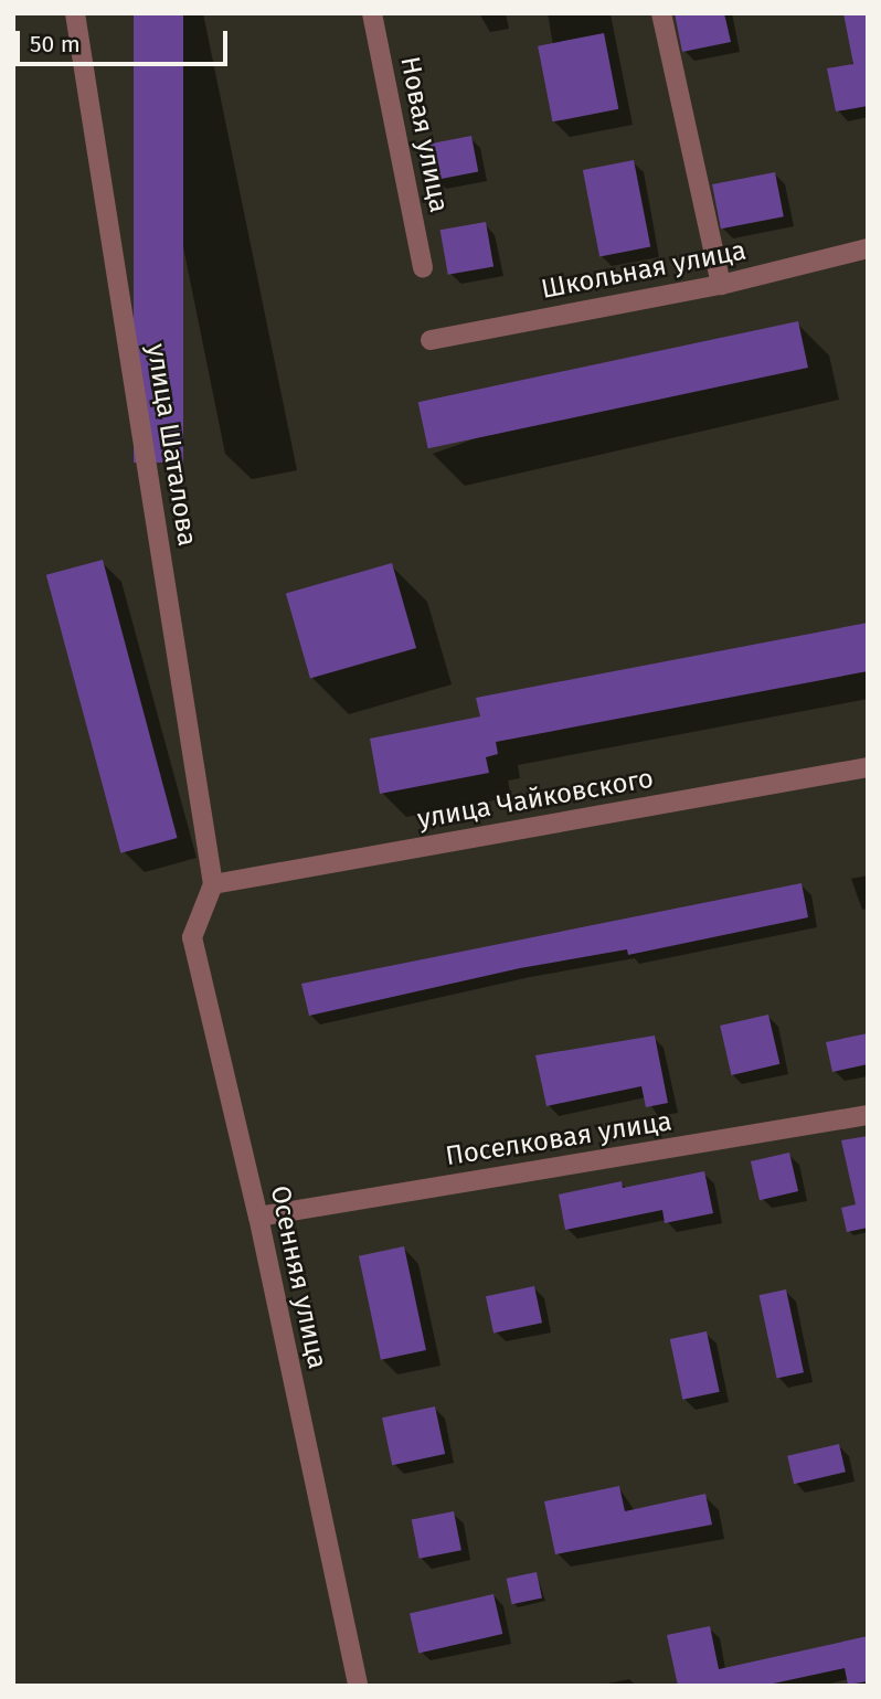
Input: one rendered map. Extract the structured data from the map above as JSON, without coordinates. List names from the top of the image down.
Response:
{
  "streets": {
    "street": [
      "Новая улица",
      "Школьная улица",
      "улица Шаталова",
      "улица Чайковского",
      "Поселковая улица",
      "Осенняя улица"
    ]
  },
  "crossings": [
    ["улица Шаталова", "улица Чайковского"],
    ["улица Шаталова", "Осенняя улица"],
    ["улица Чайковского", "Осенняя улица"],
    ["Поселковая улица", "Осенняя улица"]
  ],
  "scale_bar": "50 m"
}
